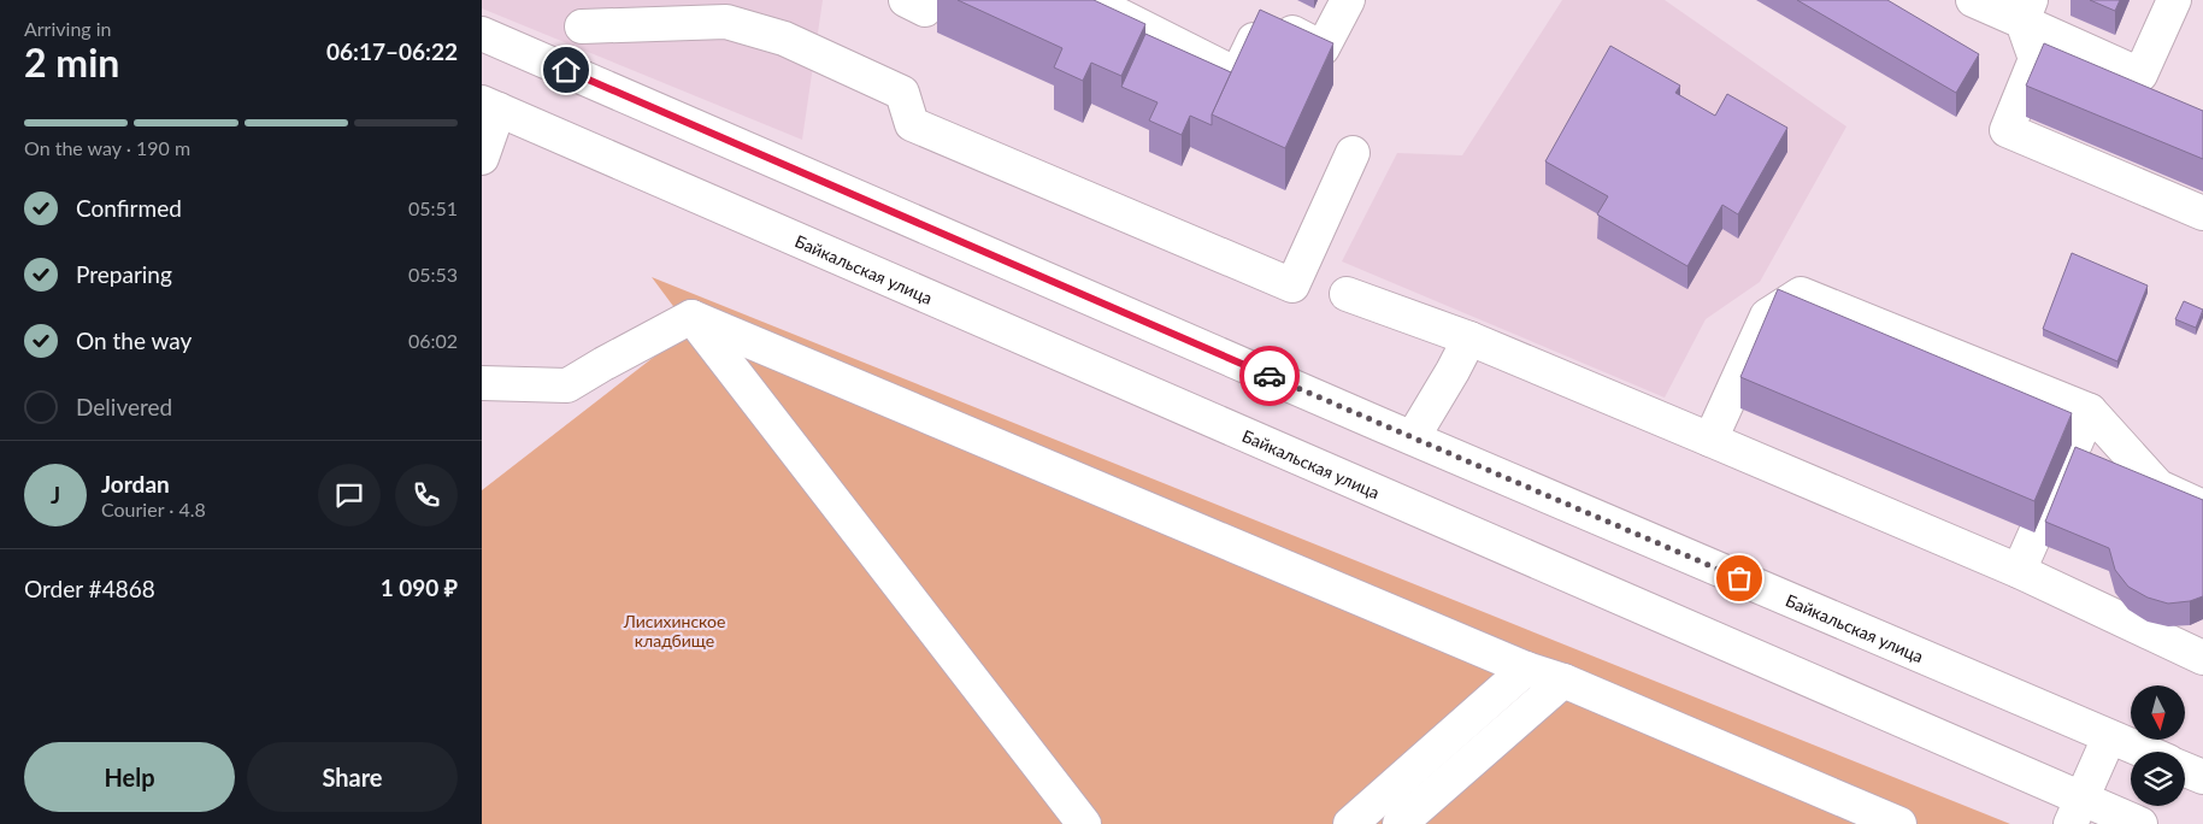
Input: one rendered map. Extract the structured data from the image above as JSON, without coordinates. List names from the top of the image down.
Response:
{
  "streets": {
    "main road": ["Байкальская улица"]
  },
  "parks": ["Лисихинское кладбище"],
  "north": "bottom",
  "page": {
    "heading": ["2 min", "Arriving in", "06:17–06:22"],
    "panel": [
      "Jordan",
      "Courier · 4.8",
      "Order #4868",
      "1 090 ₽"
    ],
    "bar": "On the way · 190 m",
    "list": [
      ["Confirmed", "05:51"],
      ["Preparing", "05:53"],
      ["On the way", "06:02"],
      "Delivered"
    ],
    "round": "J",
    "buttons": ["Help", "Share"]
  }
}
